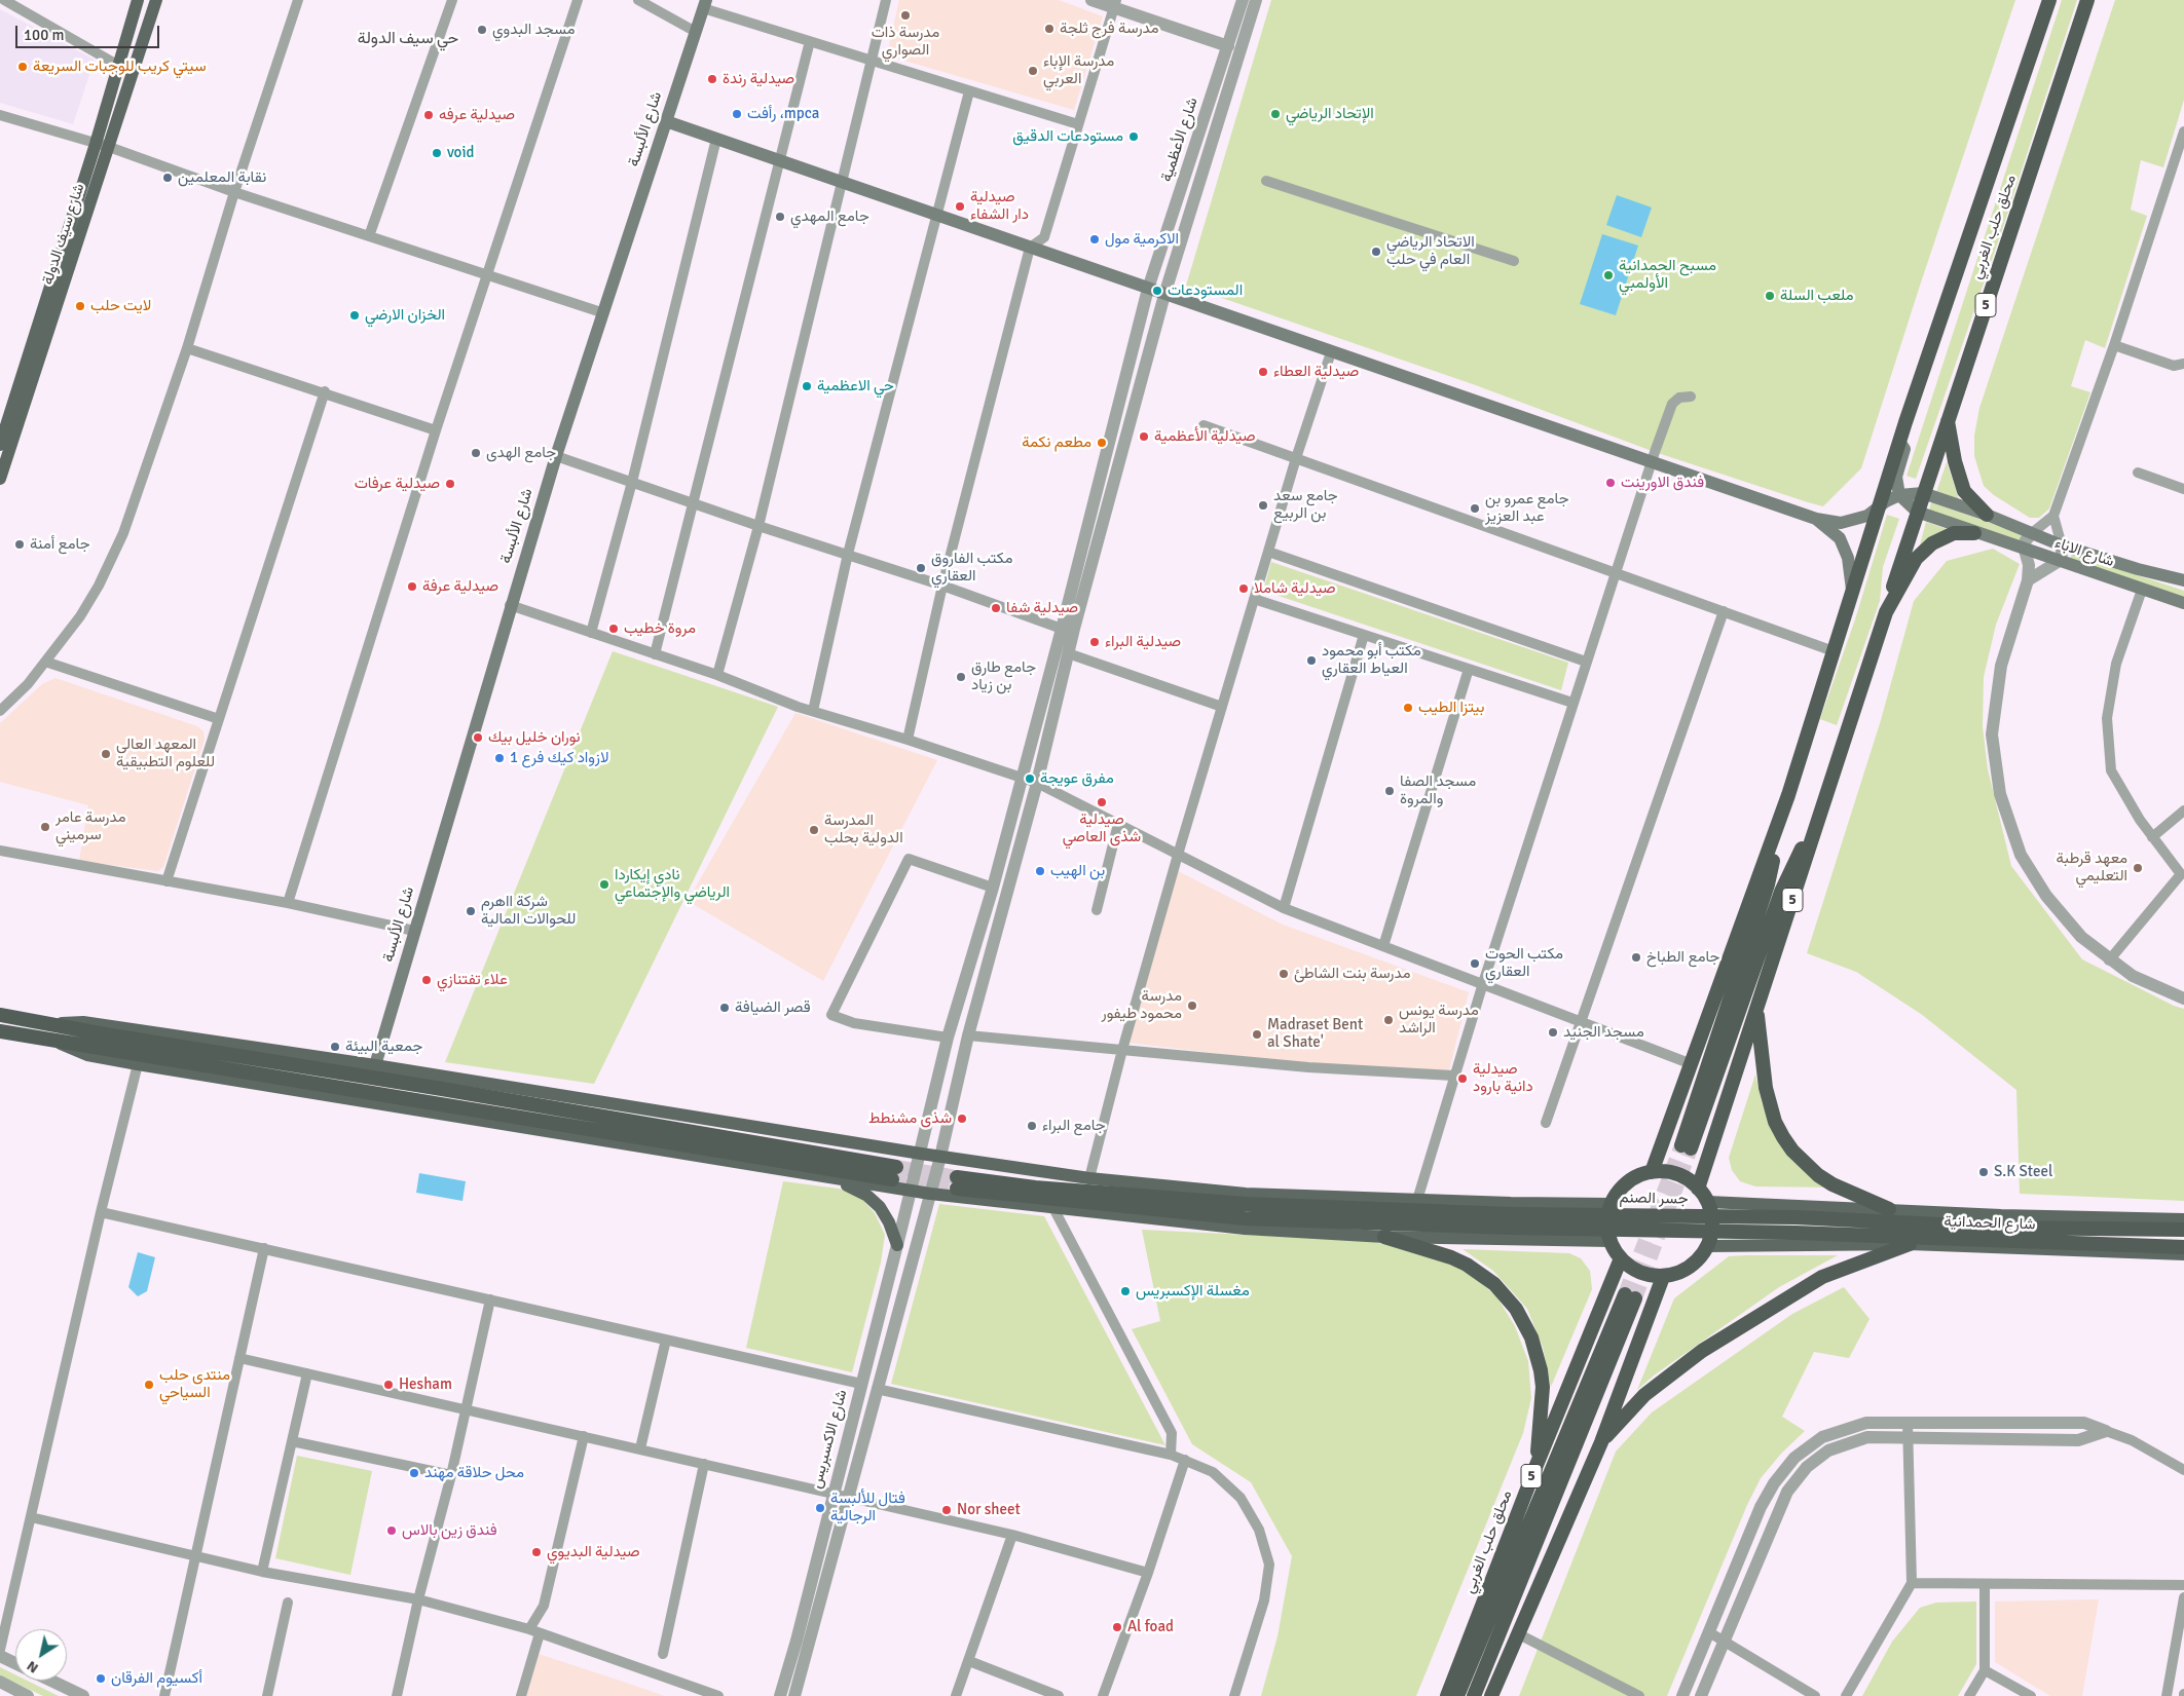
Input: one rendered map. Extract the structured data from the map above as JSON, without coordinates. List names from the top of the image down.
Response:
{
  "streets": {
    "highway": [
      "محلق حلب الغربي",
      "5",
      "جسر الصنم",
      "شارع الحمدانية"
    ],
    "main road": ["شارع الألبسة", "شارع سيف الدولة", "شارع الاباء"],
    "street": ["شارع الأعظمية", "شارع الاكسبريس"]
  },
  "crossings": [
    ["شارع الأعظمية", "شارع الاكسبريس"],
    ["محلق حلب الغربي", "5"],
    ["محلق حلب الغربي", "شارع الاباء"],
    ["جسر الصنم", "شارع الحمدانية"]
  ],
  "districts": ["حي سيف الدولة"],
  "places": [
    "مدرسة ذات الصواري",
    "مدرسة فرج ثلجة",
    "مسجد البدوي",
    "سيتي كريب للوجبات السريعة",
    "مدرسة الإباء العربي",
    "صيدلية رندة",
    "رأفت ،mpca",
    "الإتحاد الرياضي",
    "صيدلية عرفه",
    "مستودعات الدقيق",
    "void",
    "نقابة المعلمين",
    "صيدلية دار الشفاء",
    "جامع المهدي",
    "الاكرمية مول",
    "الاتحاد الرياضي العام في حلب",
    "مسبح الحمدانية الأولمبي",
    "المستودعات",
    "ملعب السلة",
    "لايت حلب",
    "الخزان الارضي",
    "صيدلية العطاء",
    "حي الاعظمية",
    "صيدلية الأعظمية",
    "مطعم نكمة",
    "جامع الهدى",
    "فندق الاورينت",
    "صيدلية عرفات",
    "جامع سعد بن الربيع",
    "جامع عمرو بن عبد العزيز",
    "جامع أمنة",
    "مكتب الفاروق العقاري",
    "صيدلية عرفة",
    "صيدلية شاملا",
    "صيدلية شفا",
    "مروة خطيب",
    "صيدلية البراء",
    "مكتب أبو محمود العياط العقاري",
    "جامع طارق بن زياد",
    "بيتزا الطيب",
    "نوران خليل بيك",
    "المعهد العالي للعلوم التطبيقية",
    "لازواد كيك فرع 1",
    "مفرق عويجة",
    "مسجد الصفا والمروة",
    "صيدلية شذى العاصي",
    "مدرسة عامر سرميني",
    "المدرسة الدولية بحلب",
    "معهد قرطبة التعليمي",
    "بن الهيب",
    "نادي إيكاردا الرياضي والإجتماعي",
    "شركة ااهرم للحوالات المالية",
    "جامع الطباخ",
    "مكتب الحوت العقاري",
    "مدرسة بنت الشاطئ",
    "علاء تفتنازي",
    "مدرسة محمود طيفور",
    "قصر الضيافة",
    "مدرسة يونس الراشد",
    "مسجد الجنيد",
    "Madraset Bent al Shate'",
    "جمعية البيئة",
    "صيدلية دانية بارود",
    "شذى مشنطط",
    "جامع البراء",
    "S.K Steel",
    "مغسلة الإكسبريس",
    "منتدى حلب السياحي",
    "Hesham",
    "محل حلاقة مهند",
    "فتال للألبسة الرجالية",
    "Nor sheet",
    "فندق زين بالاس",
    "صيدلية البديوي",
    "Al foad",
    "أكسيوم الفرقان"
  ],
  "scale_bar": "100 m",
  "north": "bottom left"
}
